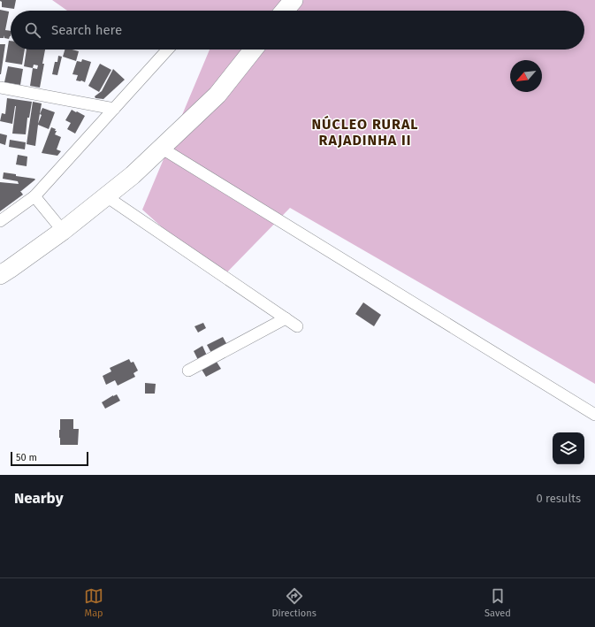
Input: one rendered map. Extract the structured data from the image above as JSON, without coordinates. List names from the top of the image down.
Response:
{
  "districts": ["NÚCLEO RURAL RAJADINHA II"],
  "scale_bar": "50 m",
  "north": "bottom left",
  "page": {
    "search": "Search here",
    "scale": "50 m",
    "heading": ["Nearby", "0 results"],
    "nav": ["Map", "Directions", "Saved"]
  }
}
